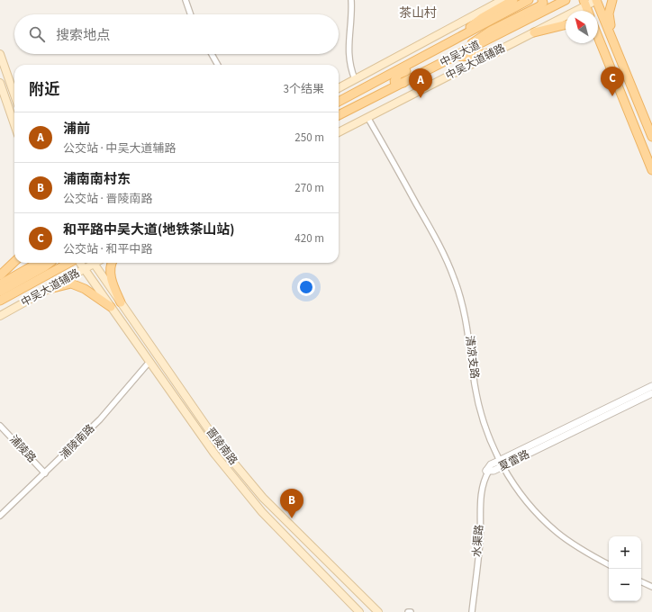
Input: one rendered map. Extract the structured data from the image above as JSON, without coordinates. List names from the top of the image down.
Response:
{
  "streets": {
    "main road": ["中吴大道", "中吴大道辅路", "晋陵南路"],
    "street": [
      "清凉支路",
      "浦陵南路",
      "浦陵路",
      "夏雷路",
      "水渠路"
    ]
  },
  "crossings": [
    ["中吴大道辅路", "清凉支路"],
    ["中吴大道辅路", "晋陵南路"],
    ["清凉支路", "夏雷路"],
    ["浦陵南路", "晋陵南路"],
    ["浦陵南路", "浦陵路"],
    ["夏雷路", "水渠路"]
  ],
  "districts": ["茶山村"],
  "north": "top left",
  "page": {
    "search": "搜索地点",
    "heading": ["附近", "3个结果"],
    "pins": ["C", "A", "B"],
    "list": [
      {
        "mark": "A",
        "name": "浦前",
        "note": "公交站 · 中吴大道辅路",
        "value": "250 m"
      },
      {
        "mark": "B",
        "name": "浦南南村东",
        "note": "公交站 · 晋陵南路",
        "value": "270 m"
      },
      {
        "mark": "C",
        "name": "和平路中吴大道(地铁茶山站)",
        "note": "公交站 · 和平中路",
        "value": "420 m"
      }
    ],
    "map_buttons": ["+", "−"]
  }
}
